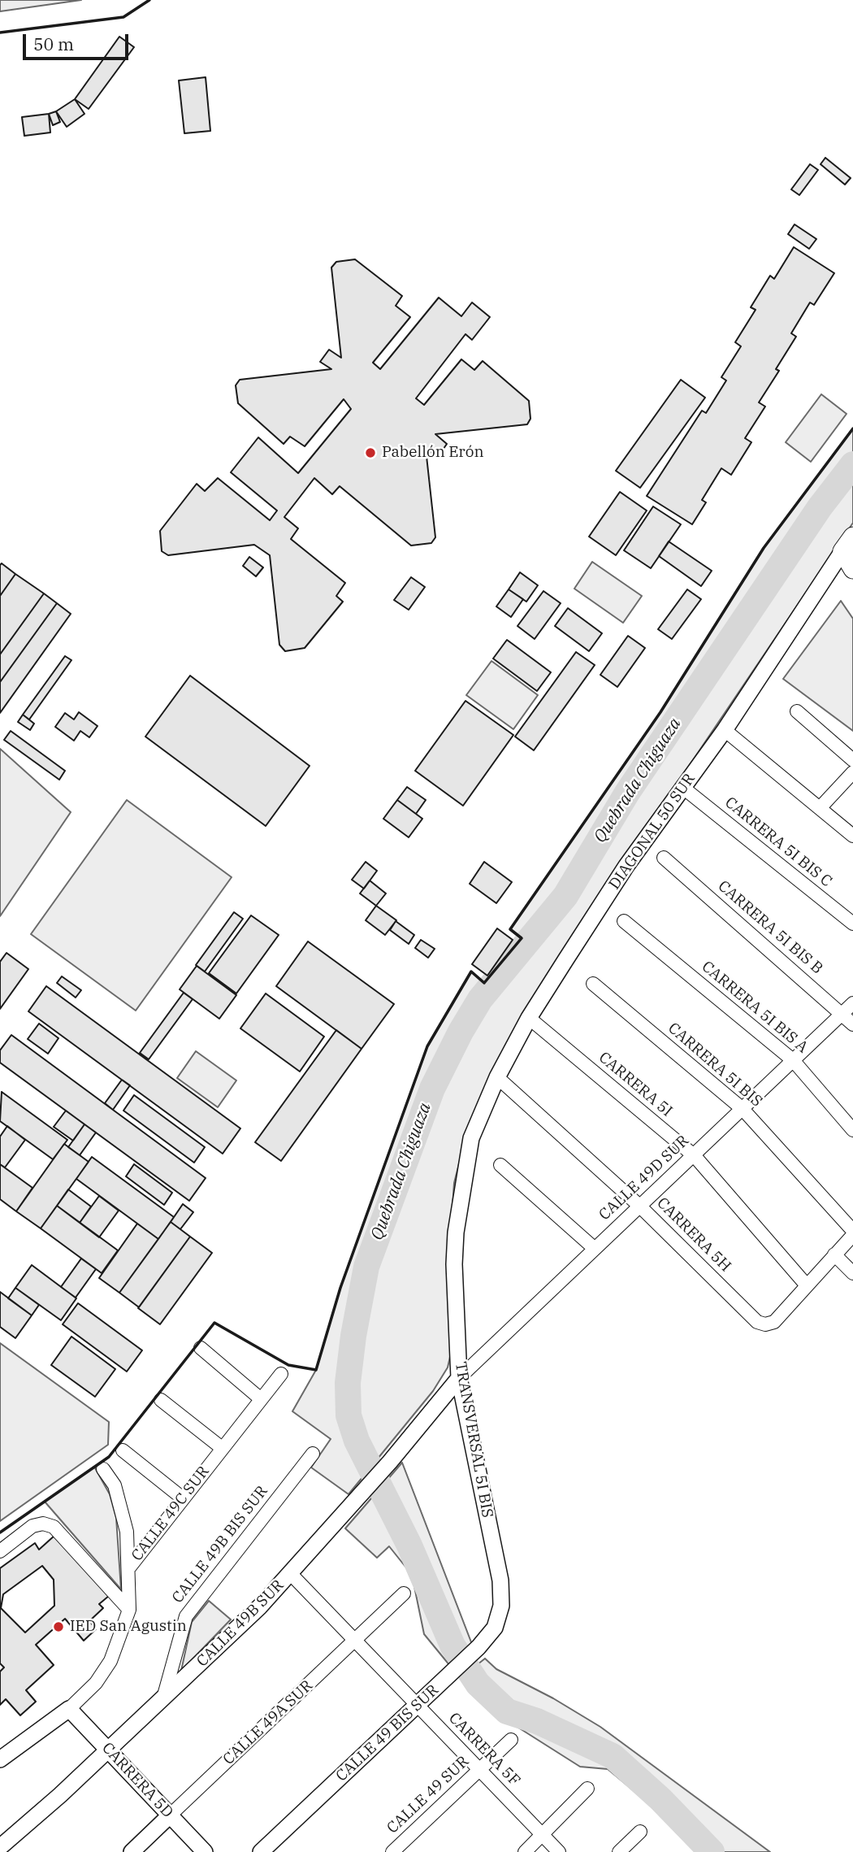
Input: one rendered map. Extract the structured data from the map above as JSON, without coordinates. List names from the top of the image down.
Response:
{
  "streets": {
    "street": [
      "DIAGONAL 50 SUR",
      "CARRERA 5I BIS C",
      "CARRERA 5I BIS B",
      "CARRERA 5I BIS A",
      "CARRERA 5I BIS",
      "CARRERA 5I",
      "CALLE 49D SUR",
      "CARRERA 5H",
      "TRANSVERSAL 5I BIS",
      "CALLE 49C SUR",
      "CALLE 49B BIS SUR",
      "CALLE 49B SUR",
      "CALLE 49A SUR",
      "CALLE 49 BIS SUR",
      "CARRERA 5F",
      "CARRERA 5D",
      "CALLE 49 SUR"
    ]
  },
  "crossings": [
    ["DIAGONAL 50 SUR", "CARRERA 5I BIS C"],
    ["DIAGONAL 50 SUR", "CARRERA 5I"],
    ["DIAGONAL 50 SUR", "CARRERA 5H"],
    ["DIAGONAL 50 SUR", "TRANSVERSAL 5I BIS"],
    ["CARRERA 5I BIS B", "CALLE 49D SUR"],
    ["CARRERA 5I BIS A", "CALLE 49D SUR"],
    ["CARRERA 5I BIS", "CALLE 49D SUR"],
    ["CARRERA 5I", "CALLE 49D SUR"],
    ["CARRERA 5I", "CARRERA 5H"],
    ["CALLE 49D SUR", "CARRERA 5H"],
    ["CALLE 49D SUR", "TRANSVERSAL 5I BIS"],
    ["CALLE 49D SUR", "CALLE 49B SUR"],
    ["TRANSVERSAL 5I BIS", "CALLE 49B SUR"],
    ["TRANSVERSAL 5I BIS", "CALLE 49 BIS SUR"],
    ["CALLE 49C SUR", "CARRERA 5D"],
    ["CALLE 49B BIS SUR", "CALLE 49B SUR"],
    ["CALLE 49B SUR", "CARRERA 5F"],
    ["CALLE 49B SUR", "CARRERA 5D"],
    ["CALLE 49A SUR", "CARRERA 5F"],
    ["CALLE 49A SUR", "CARRERA 5D"],
    ["CALLE 49 BIS SUR", "CARRERA 5F"],
    ["CARRERA 5F", "CALLE 49 SUR"]
  ],
  "water": ["Quebrada Chiguaza"],
  "places": ["Pabellón Erón", "IED San Agustin"],
  "scale_bar": "50 m"
}
